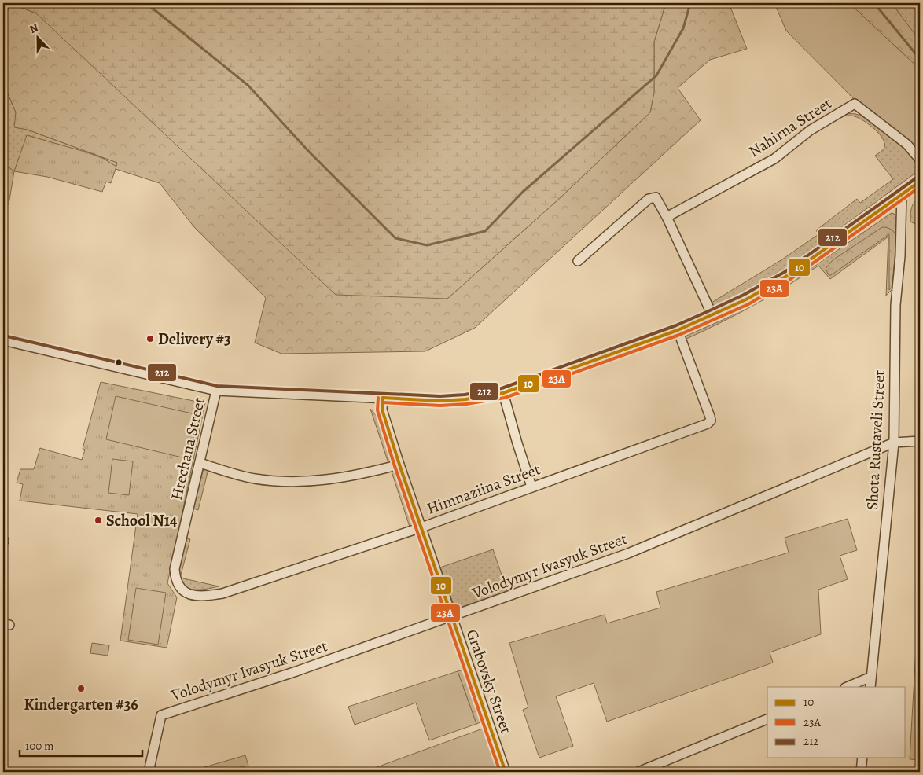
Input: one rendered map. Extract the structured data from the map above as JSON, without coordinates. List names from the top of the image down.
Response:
{
  "streets": {
    "street": [
      "Nahirna Street",
      "Shota Rustaveli Street",
      "Hrechana Street",
      "Himnaziina Street",
      "Volodymyr Ivasyuk Street",
      "Grabovsky Street"
    ]
  },
  "crossings": [
    ["Shota Rustaveli Street", "Volodymyr Ivasyuk Street"],
    ["Hrechana Street", "Himnaziina Street"],
    ["Himnaziina Street", "Grabovsky Street"],
    ["Volodymyr Ivasyuk Street", "Grabovsky Street"]
  ],
  "places": ["Delivery #3", "School N14", "Kindergarten #36"],
  "lines": ["transit line 212", "transit line 10", "transit line 23А"],
  "legend": ["10", "23А", "212"],
  "scale_bar": "100 m",
  "north": "top"
}
